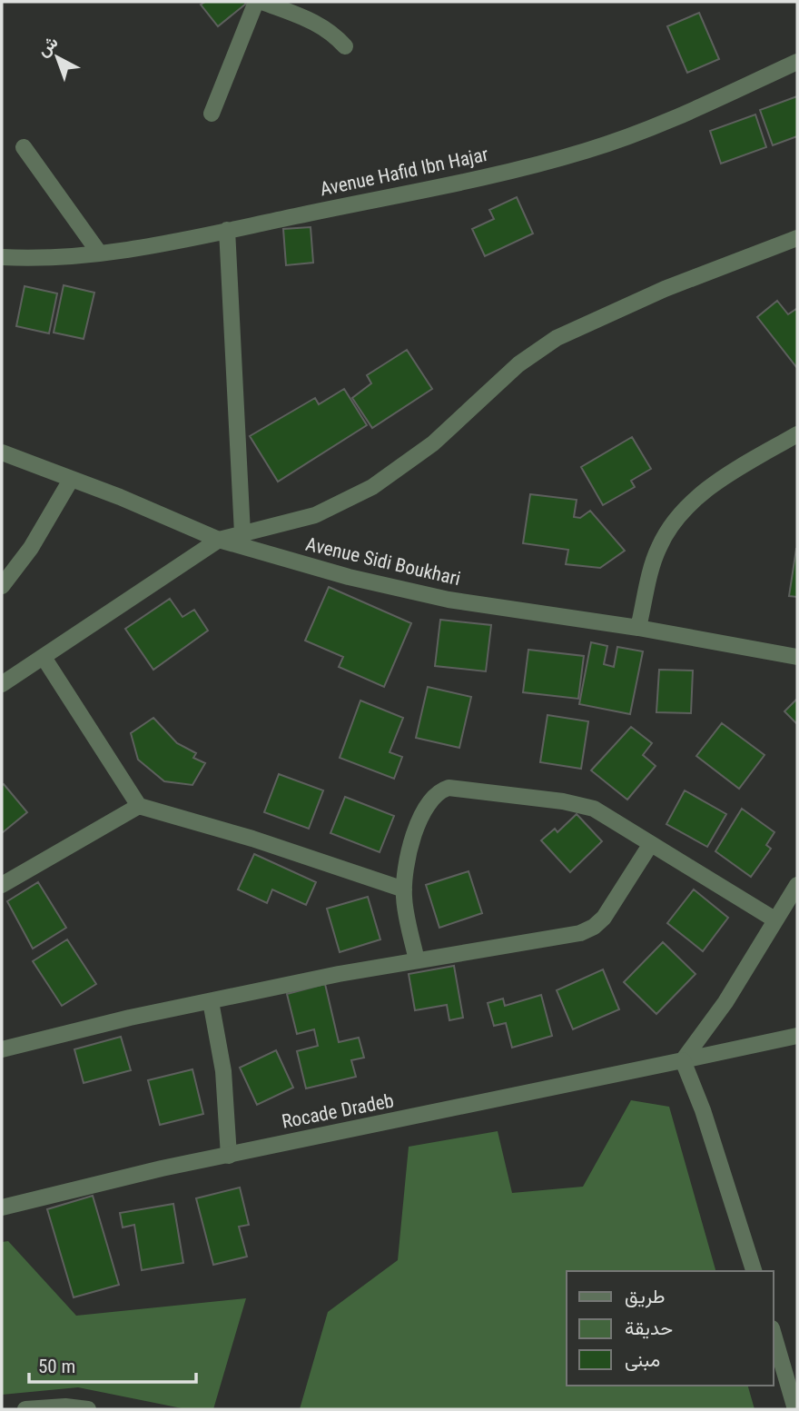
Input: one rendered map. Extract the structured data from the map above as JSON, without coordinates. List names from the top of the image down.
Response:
{
  "streets": {
    "street": ["Avenue Hafid Ibn Hajar", "Avenue Sidi Boukhari", "Rocade Dradeb"]
  },
  "legend": ["طريق", "حديقة", "مبنى"],
  "scale_bar": "50 m",
  "north": "top left"
}
